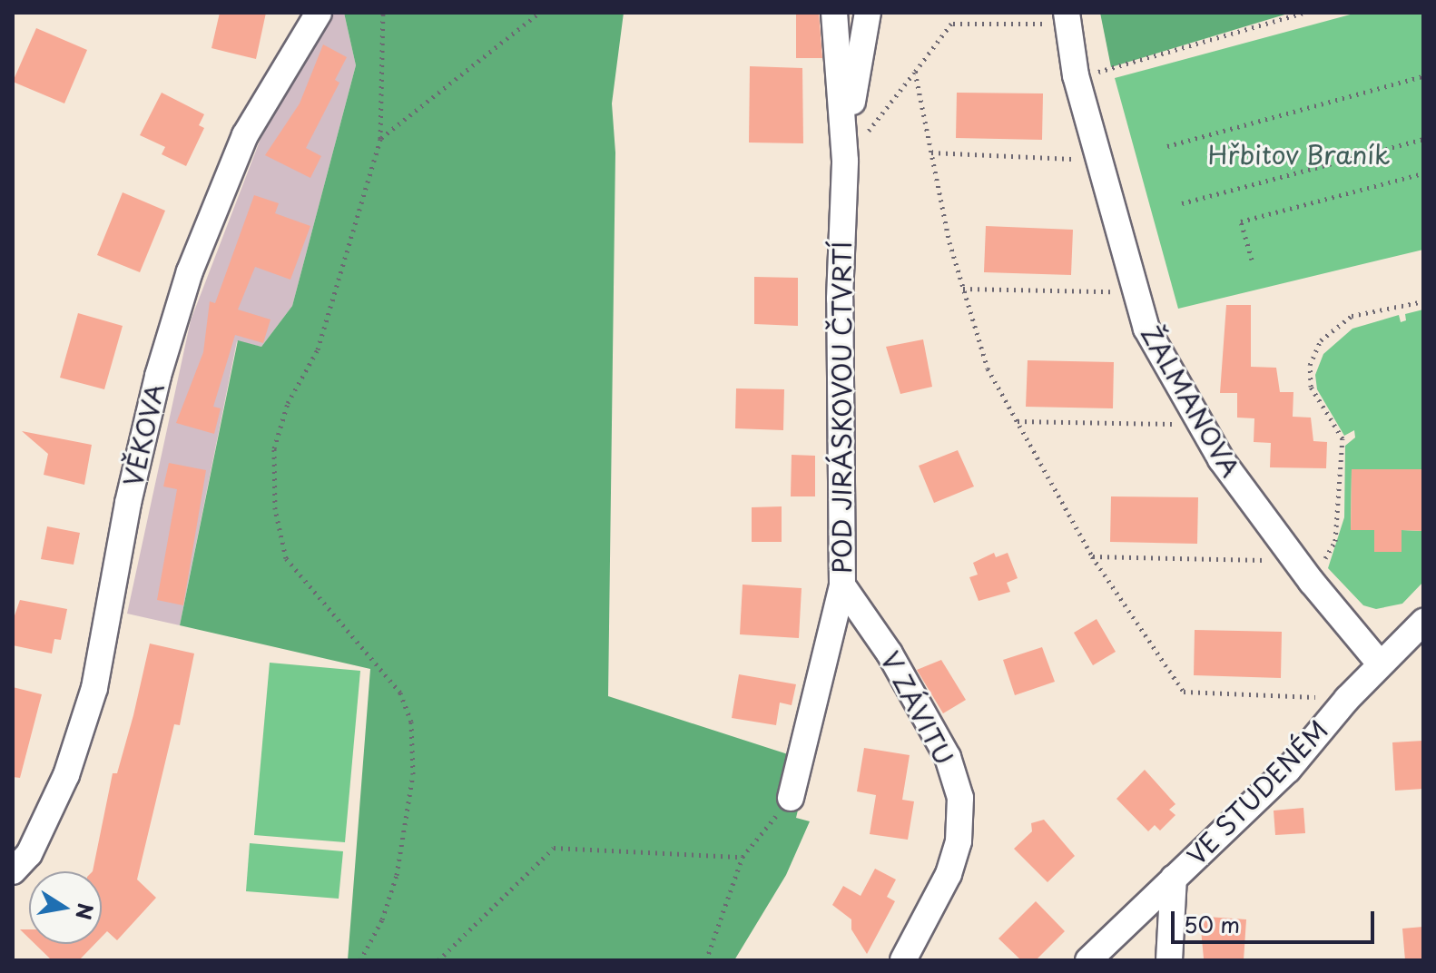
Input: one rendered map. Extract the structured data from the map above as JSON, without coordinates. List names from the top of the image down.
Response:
{
  "streets": {
    "street": [
      "ŽALMANOVA",
      "POD JIRÁSKOVOU ČTVRTÍ",
      "VĚKOVA",
      "V ZÁVITU",
      "VE STUDENÉM"
    ]
  },
  "crossings": [
    ["ŽALMANOVA", "VE STUDENÉM"],
    ["POD JIRÁSKOVOU ČTVRTÍ", "V ZÁVITU"]
  ],
  "parks": ["Hřbitov Braník"],
  "scale_bar": "50 m",
  "north": "right"
}
